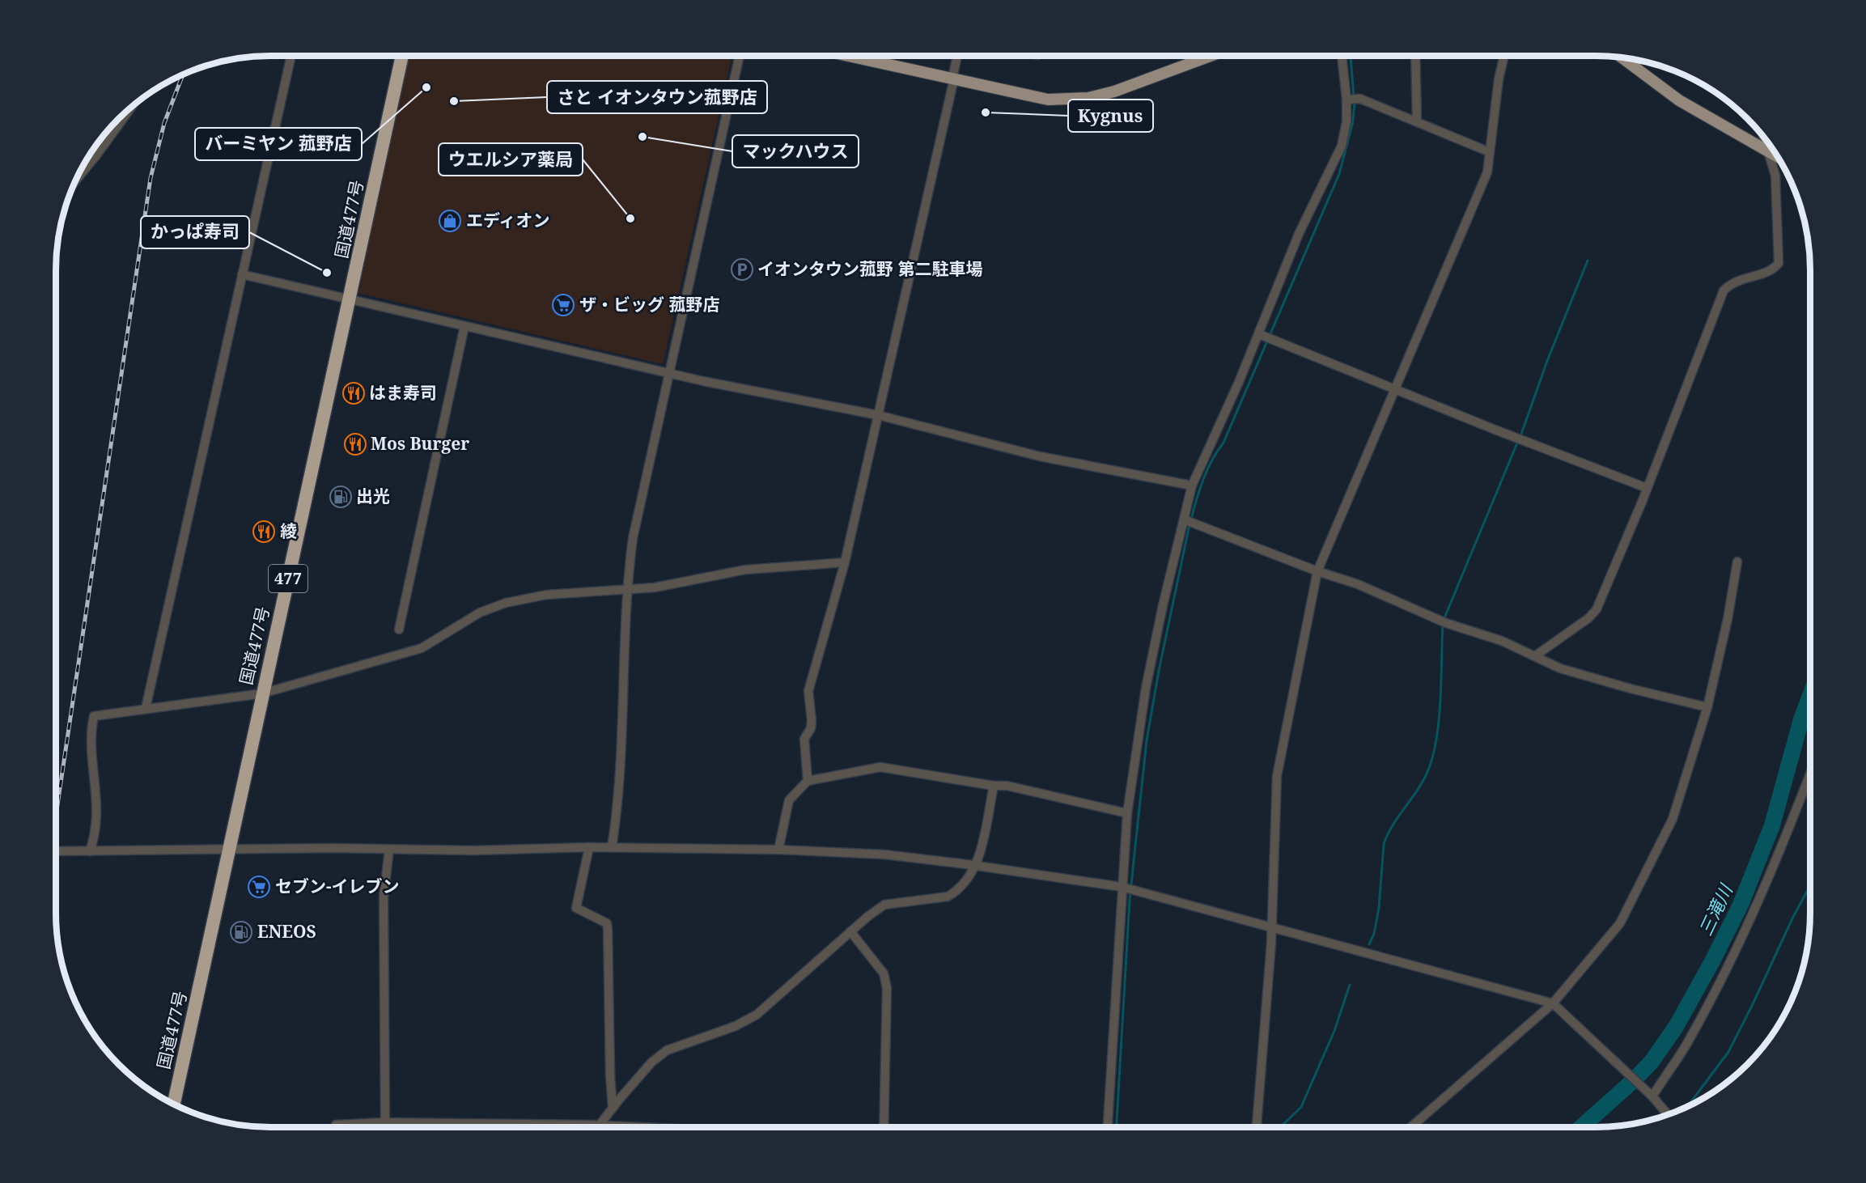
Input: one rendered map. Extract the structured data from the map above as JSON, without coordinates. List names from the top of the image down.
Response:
{
  "streets": {
    "highway": ["国道477号", "477"]
  },
  "water": ["三滝川"],
  "places": {
    "other": [
      "バーミヤン 菰野店",
      "さと イオンタウン菰野店",
      "Kygnus",
      "マックハウス",
      "ウエルシア薬局",
      "かっぱ寿司"
    ],
    "shop": ["エディオン"],
    "parking": ["イオンタウン菰野 第二駐車場"],
    "supermarket": ["ザ・ビッグ 菰野店", "セブン-イレブン"],
    "restaurant": ["はま寿司", "Mos Burger", "綾"],
    "fuel station": ["出光", "ENEOS"]
  }
}
